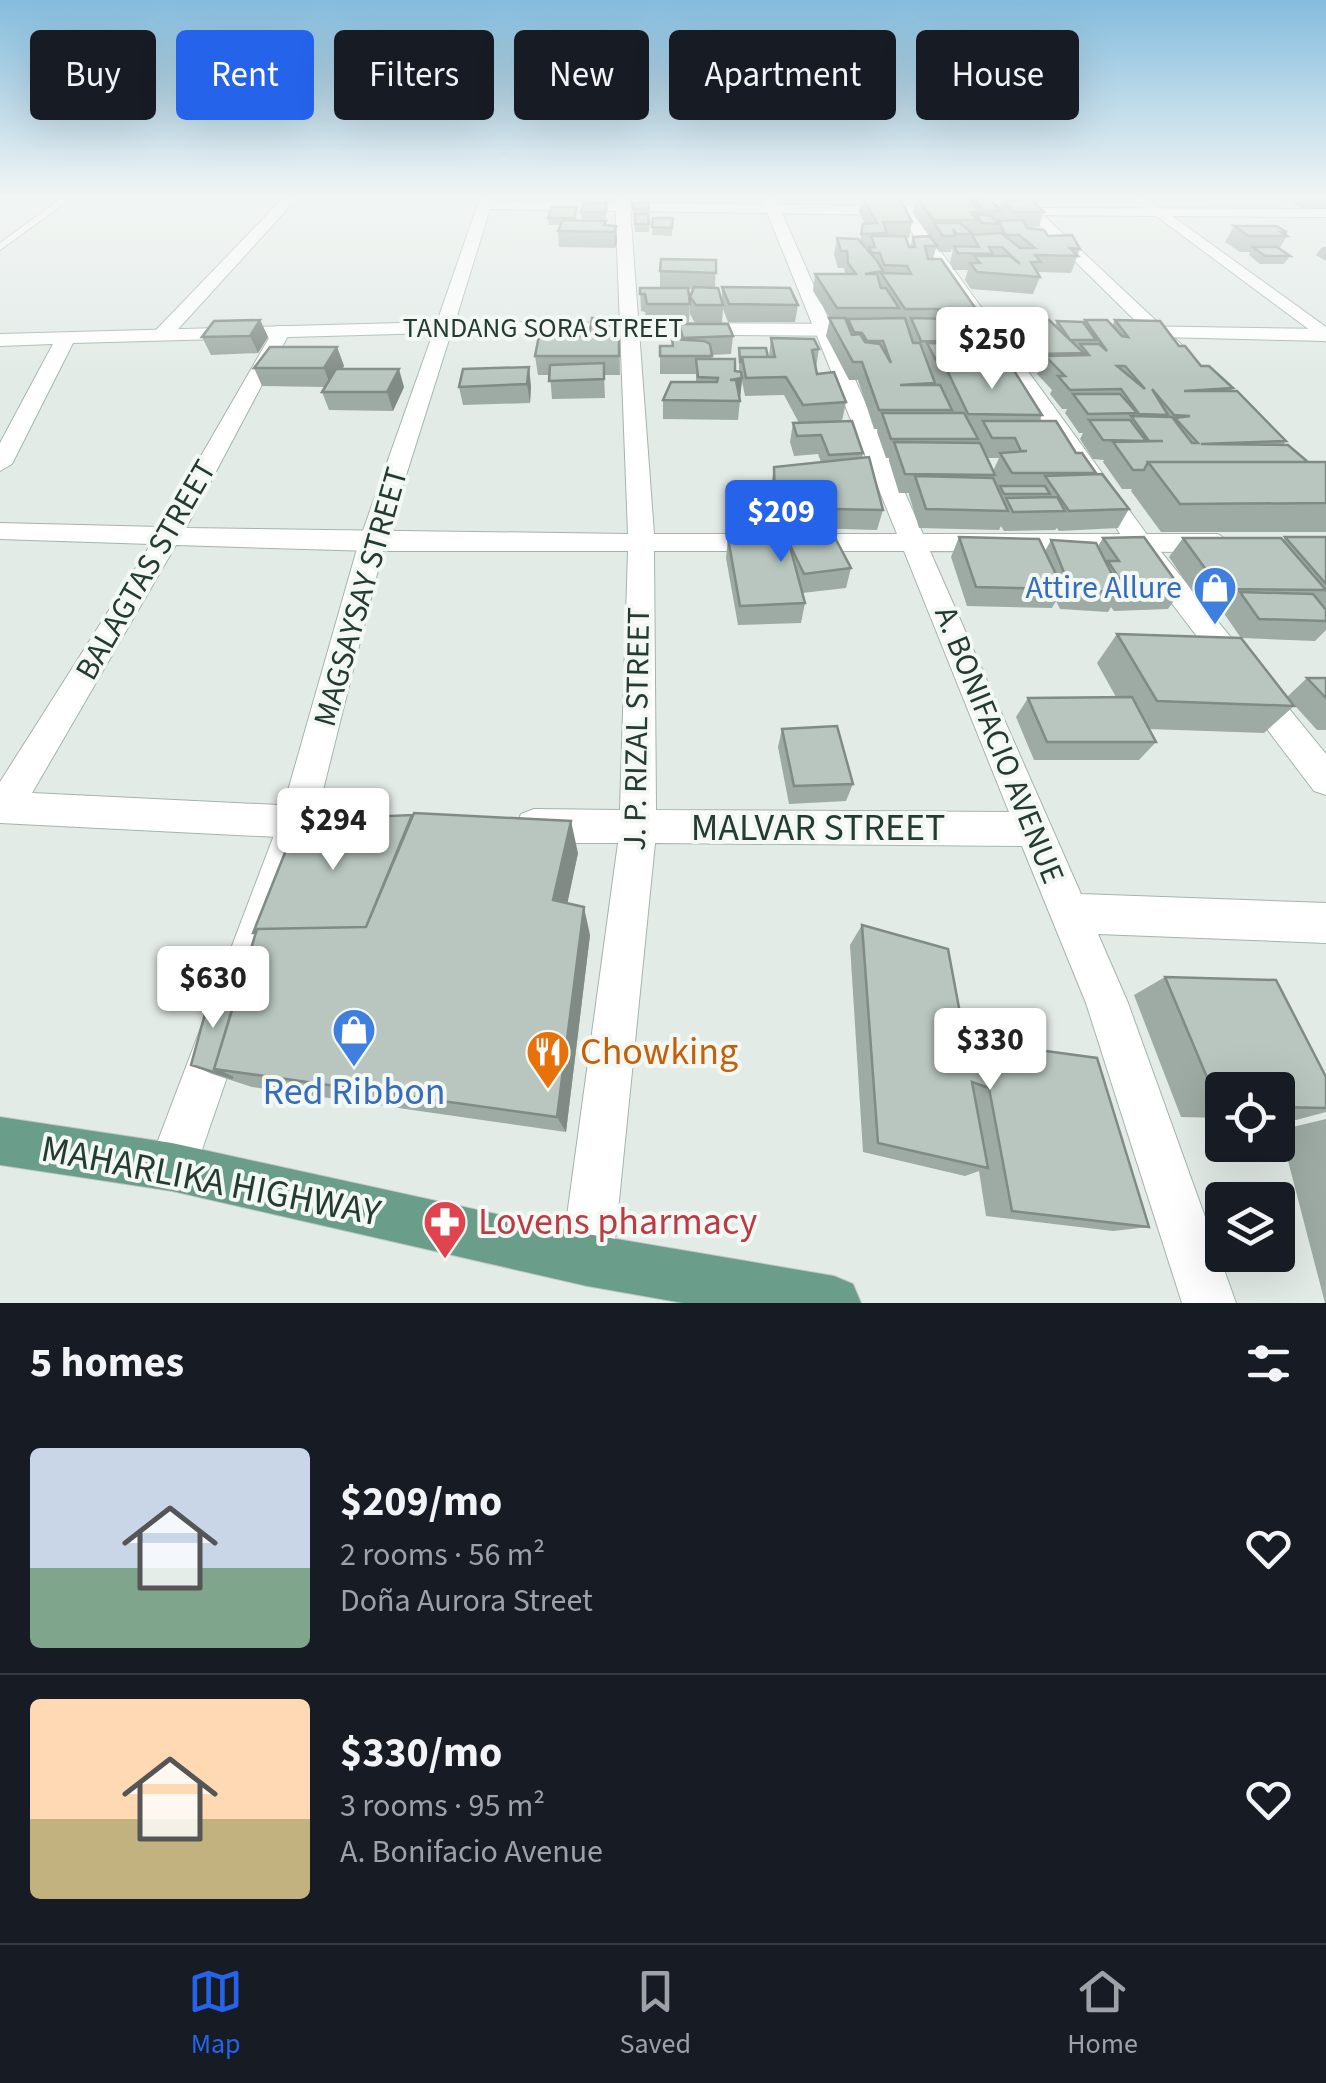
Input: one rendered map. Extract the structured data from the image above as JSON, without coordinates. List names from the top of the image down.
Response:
{
  "streets": {
    "main road": ["MAHARLIKA HIGHWAY"],
    "street": [
      "TANDANG SORA STREET",
      "BALAGTAS STREET",
      "MAGSAYSAY STREET",
      "J. P. RIZAL STREET",
      "A. BONIFACIO AVENUE",
      "MALVAR STREET"
    ]
  },
  "crossings": [
    ["TANDANG SORA STREET", "BALAGTAS STREET"],
    ["TANDANG SORA STREET", "MAGSAYSAY STREET"],
    ["TANDANG SORA STREET", "J. P. RIZAL STREET"],
    ["TANDANG SORA STREET", "A. BONIFACIO AVENUE"],
    ["MAGSAYSAY STREET", "MAHARLIKA HIGHWAY"],
    ["J. P. RIZAL STREET", "MALVAR STREET"],
    ["J. P. RIZAL STREET", "MAHARLIKA HIGHWAY"],
    ["A. BONIFACIO AVENUE", "MALVAR STREET"]
  ],
  "places": {
    "shop": ["Attire Allure", "Red Ribbon"],
    "restaurant": ["Chowking"],
    "pharmacy": ["Lovens pharmacy"]
  },
  "page": {
    "chip": [
      "Buy",
      "Rent",
      "Filters",
      "New",
      "Apartment",
      "House"
    ],
    "price": [
      "$250",
      "$209",
      "$294",
      "$630",
      "$330"
    ],
    "heading": "5 homes",
    "list": [
      {
        "name": "$209/mo",
        "note": "2 rooms · 56 m² · Doña Aurora Street"
      },
      {
        "name": "$330/mo",
        "note": "3 rooms · 95 m² · A. Bonifacio Avenue"
      }
    ],
    "tabs": ["Map", "Saved", "Home"]
  }
}
